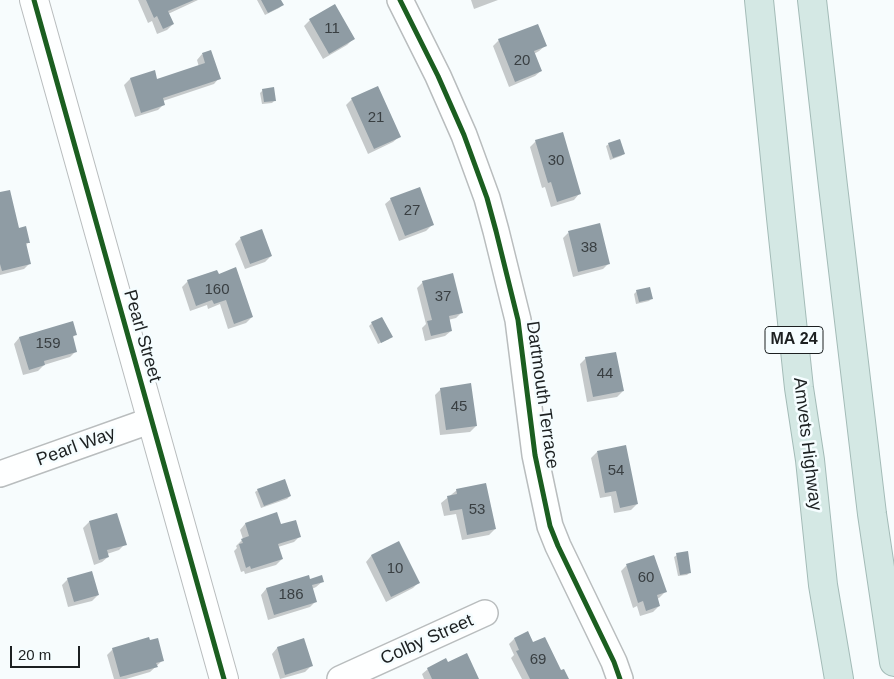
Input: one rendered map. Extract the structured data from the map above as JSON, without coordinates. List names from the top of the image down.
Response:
{
  "streets": {
    "highway": ["MA 24", "Amvets Highway"],
    "street": [
      "Pearl Street",
      "Dartmouth Terrace",
      "Pearl Way",
      "Colby Street"
    ]
  },
  "crossings": [
    ["Pearl Street", "Pearl Way"]
  ],
  "house_numbers": [
    "11",
    "20",
    "21",
    "30",
    "27",
    "38",
    "160",
    "37",
    "159",
    "44",
    "45",
    "54",
    "53",
    "10",
    "60",
    "186",
    "69"
  ],
  "scale_bar": "20 m"
}
